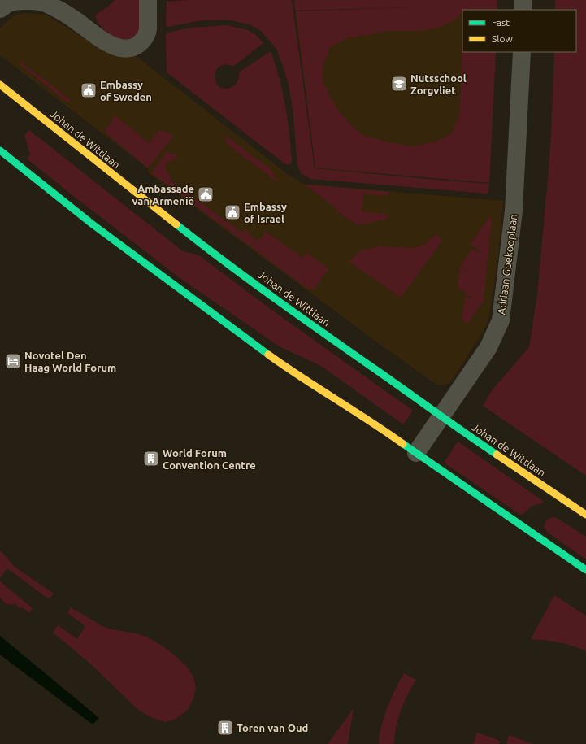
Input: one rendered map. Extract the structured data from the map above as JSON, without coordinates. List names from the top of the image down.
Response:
{
  "streets": {
    "main road": ["Johan de Wittlaan"],
    "street": ["Adriaan Goekooplaan"]
  },
  "crossings": [
    ["Johan de Wittlaan", "Adriaan Goekooplaan"]
  ],
  "places": {
    "school or university": ["Nutsschool Zorgvliet"],
    "public building": ["Embassy of Sweden", "Ambassade van Armenië", "Embassy of Israel"],
    "hotel": ["Novotel Den Haag World Forum"],
    "building": ["World Forum Convention Centre", "Toren van Oud"]
  },
  "legend": ["Fast", "Slow"]
}
